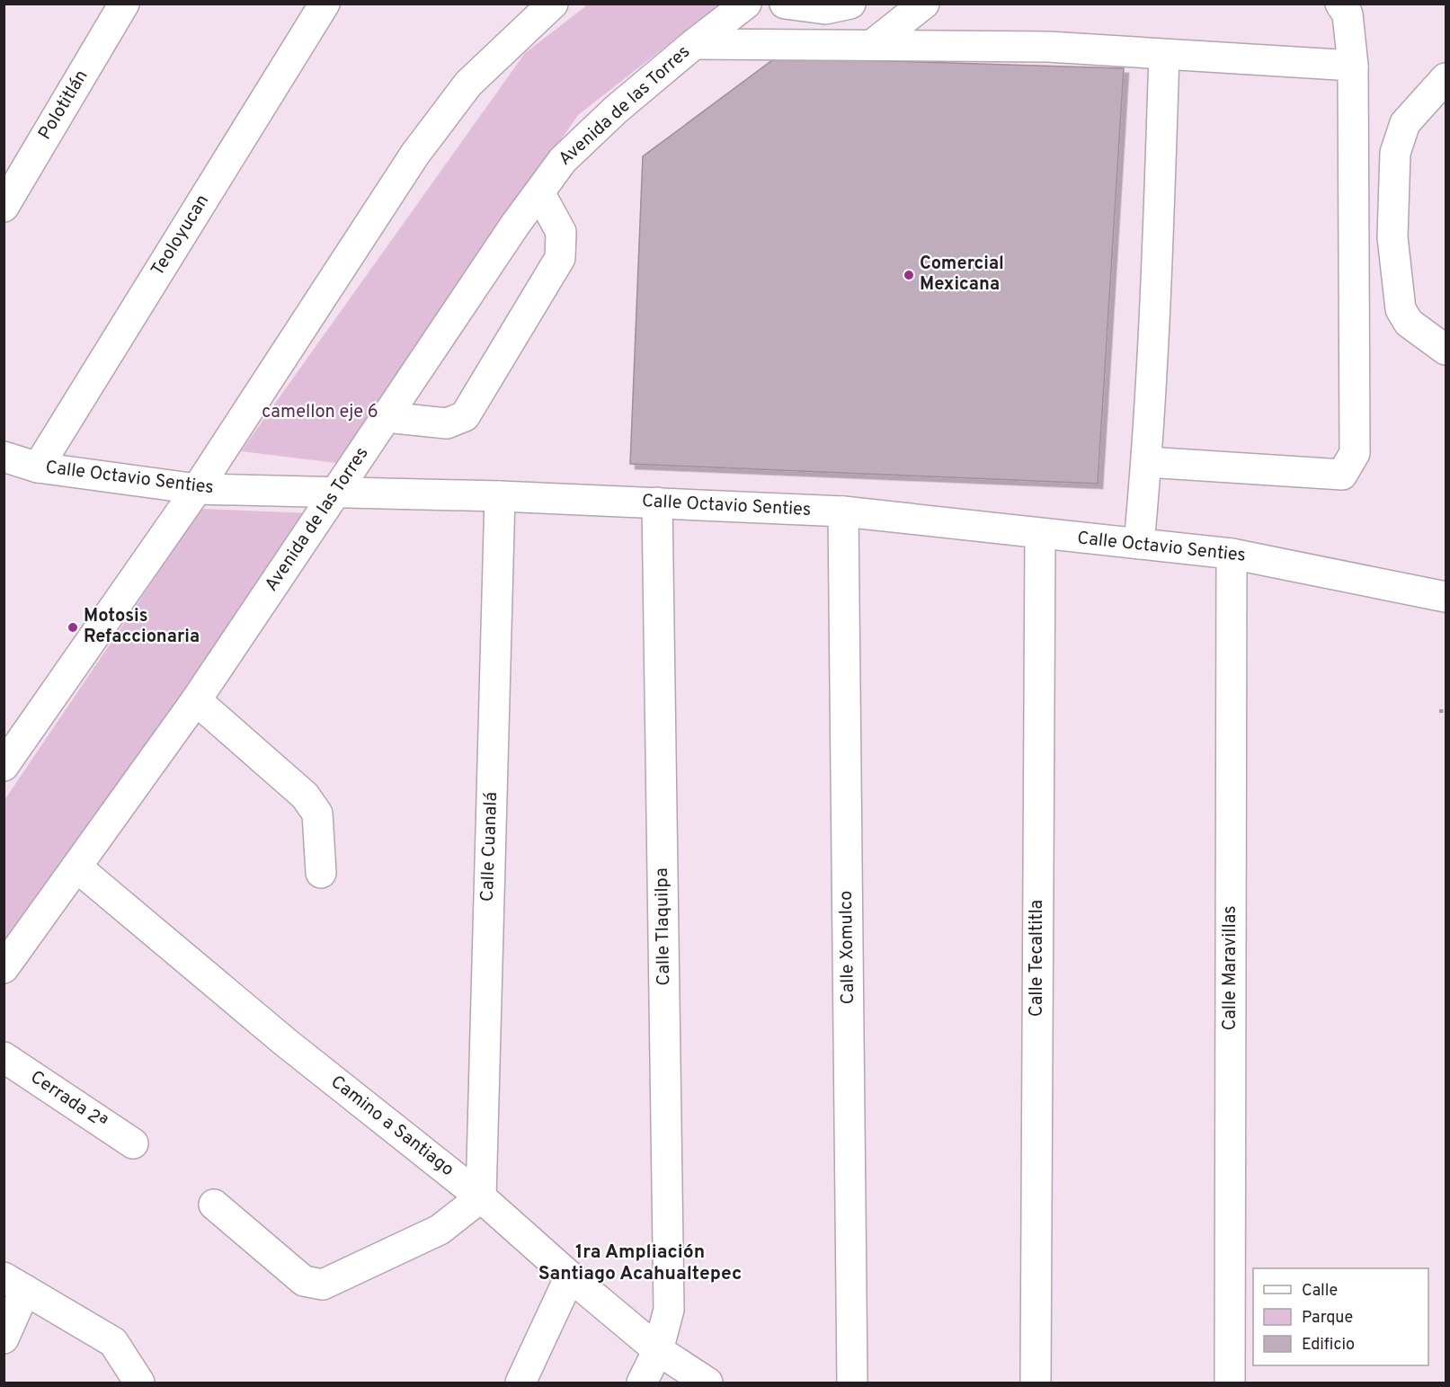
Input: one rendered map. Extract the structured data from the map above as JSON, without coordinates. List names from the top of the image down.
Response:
{
  "streets": {
    "street": [
      "Polotitlán",
      "Avenida de las Torres",
      "Teoloyucan",
      "Calle Octavio Senties",
      "Calle Cuanalá",
      "Calle Tlaquilpa",
      "Calle Xomulco",
      "Calle Tecaltitla",
      "Calle Maravillas",
      "Cerrada 2ª",
      "Camino a Santiago"
    ]
  },
  "crossings": [
    ["Avenida de las Torres", "Calle Octavio Senties"],
    ["Avenida de las Torres", "Camino a Santiago"],
    ["Teoloyucan", "Calle Octavio Senties"],
    ["Calle Octavio Senties", "Calle Cuanalá"],
    ["Calle Octavio Senties", "Calle Tlaquilpa"],
    ["Calle Octavio Senties", "Calle Xomulco"],
    ["Calle Octavio Senties", "Calle Tecaltitla"],
    ["Calle Octavio Senties", "Calle Maravillas"],
    ["Calle Cuanalá", "Camino a Santiago"],
    ["Calle Tlaquilpa", "Camino a Santiago"]
  ],
  "districts": ["1ra Ampliación Santiago Acahualtepec"],
  "parks": ["camellon eje 6"],
  "places": ["Comercial Mexicana", "Motosis Refaccionaria"],
  "legend": ["Calle", "Parque", "Edificio"]
}
